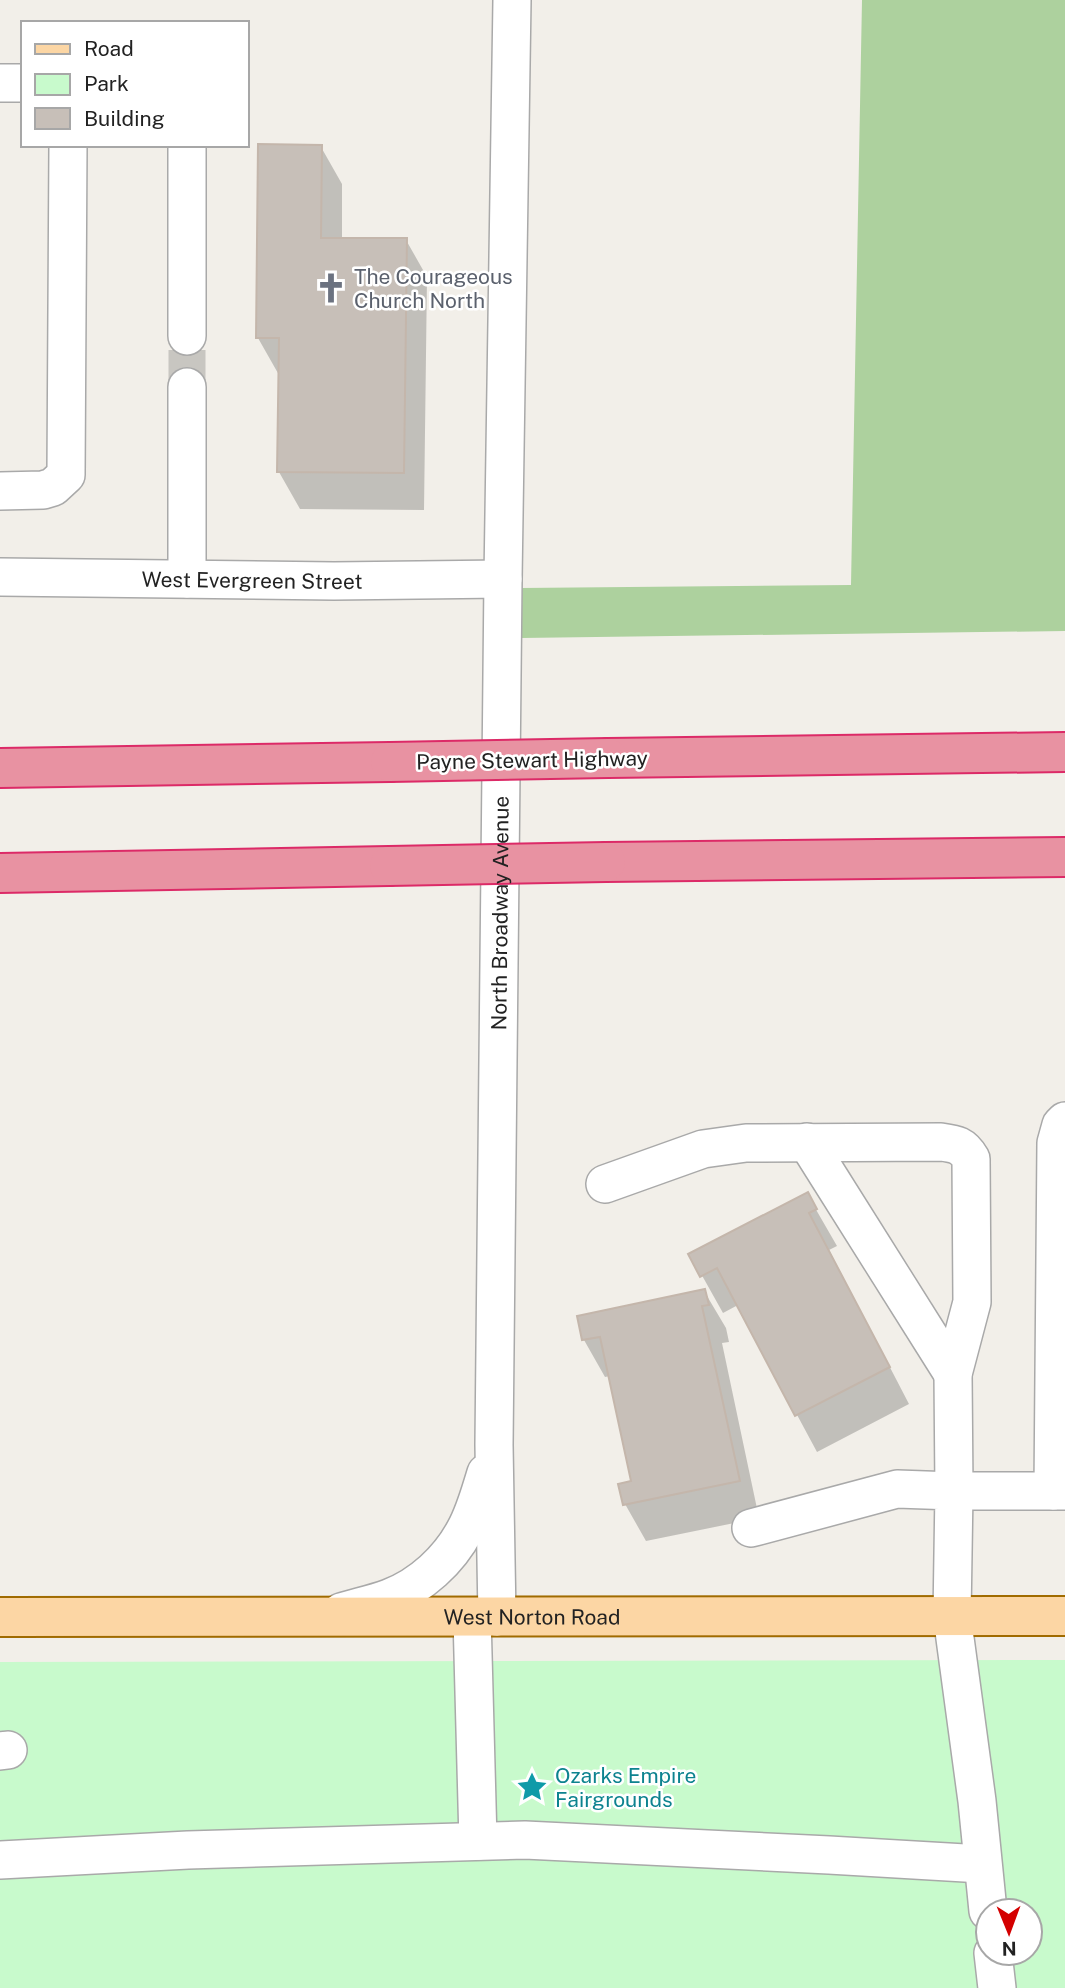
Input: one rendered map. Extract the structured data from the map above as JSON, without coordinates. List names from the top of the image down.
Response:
{
  "streets": {
    "highway": ["Payne Stewart Highway"],
    "main road": ["West Norton Road"],
    "street": ["West Evergreen Street", "North Broadway Avenue"]
  },
  "crossings": [
    ["West Evergreen Street", "North Broadway Avenue"],
    ["North Broadway Avenue", "West Norton Road"]
  ],
  "places": {
    "church": ["The Courageous Church North"],
    "place": ["Ozarks Empire Fairgrounds"]
  },
  "legend": ["Road", "Park", "Building"],
  "north": "bottom"
}
